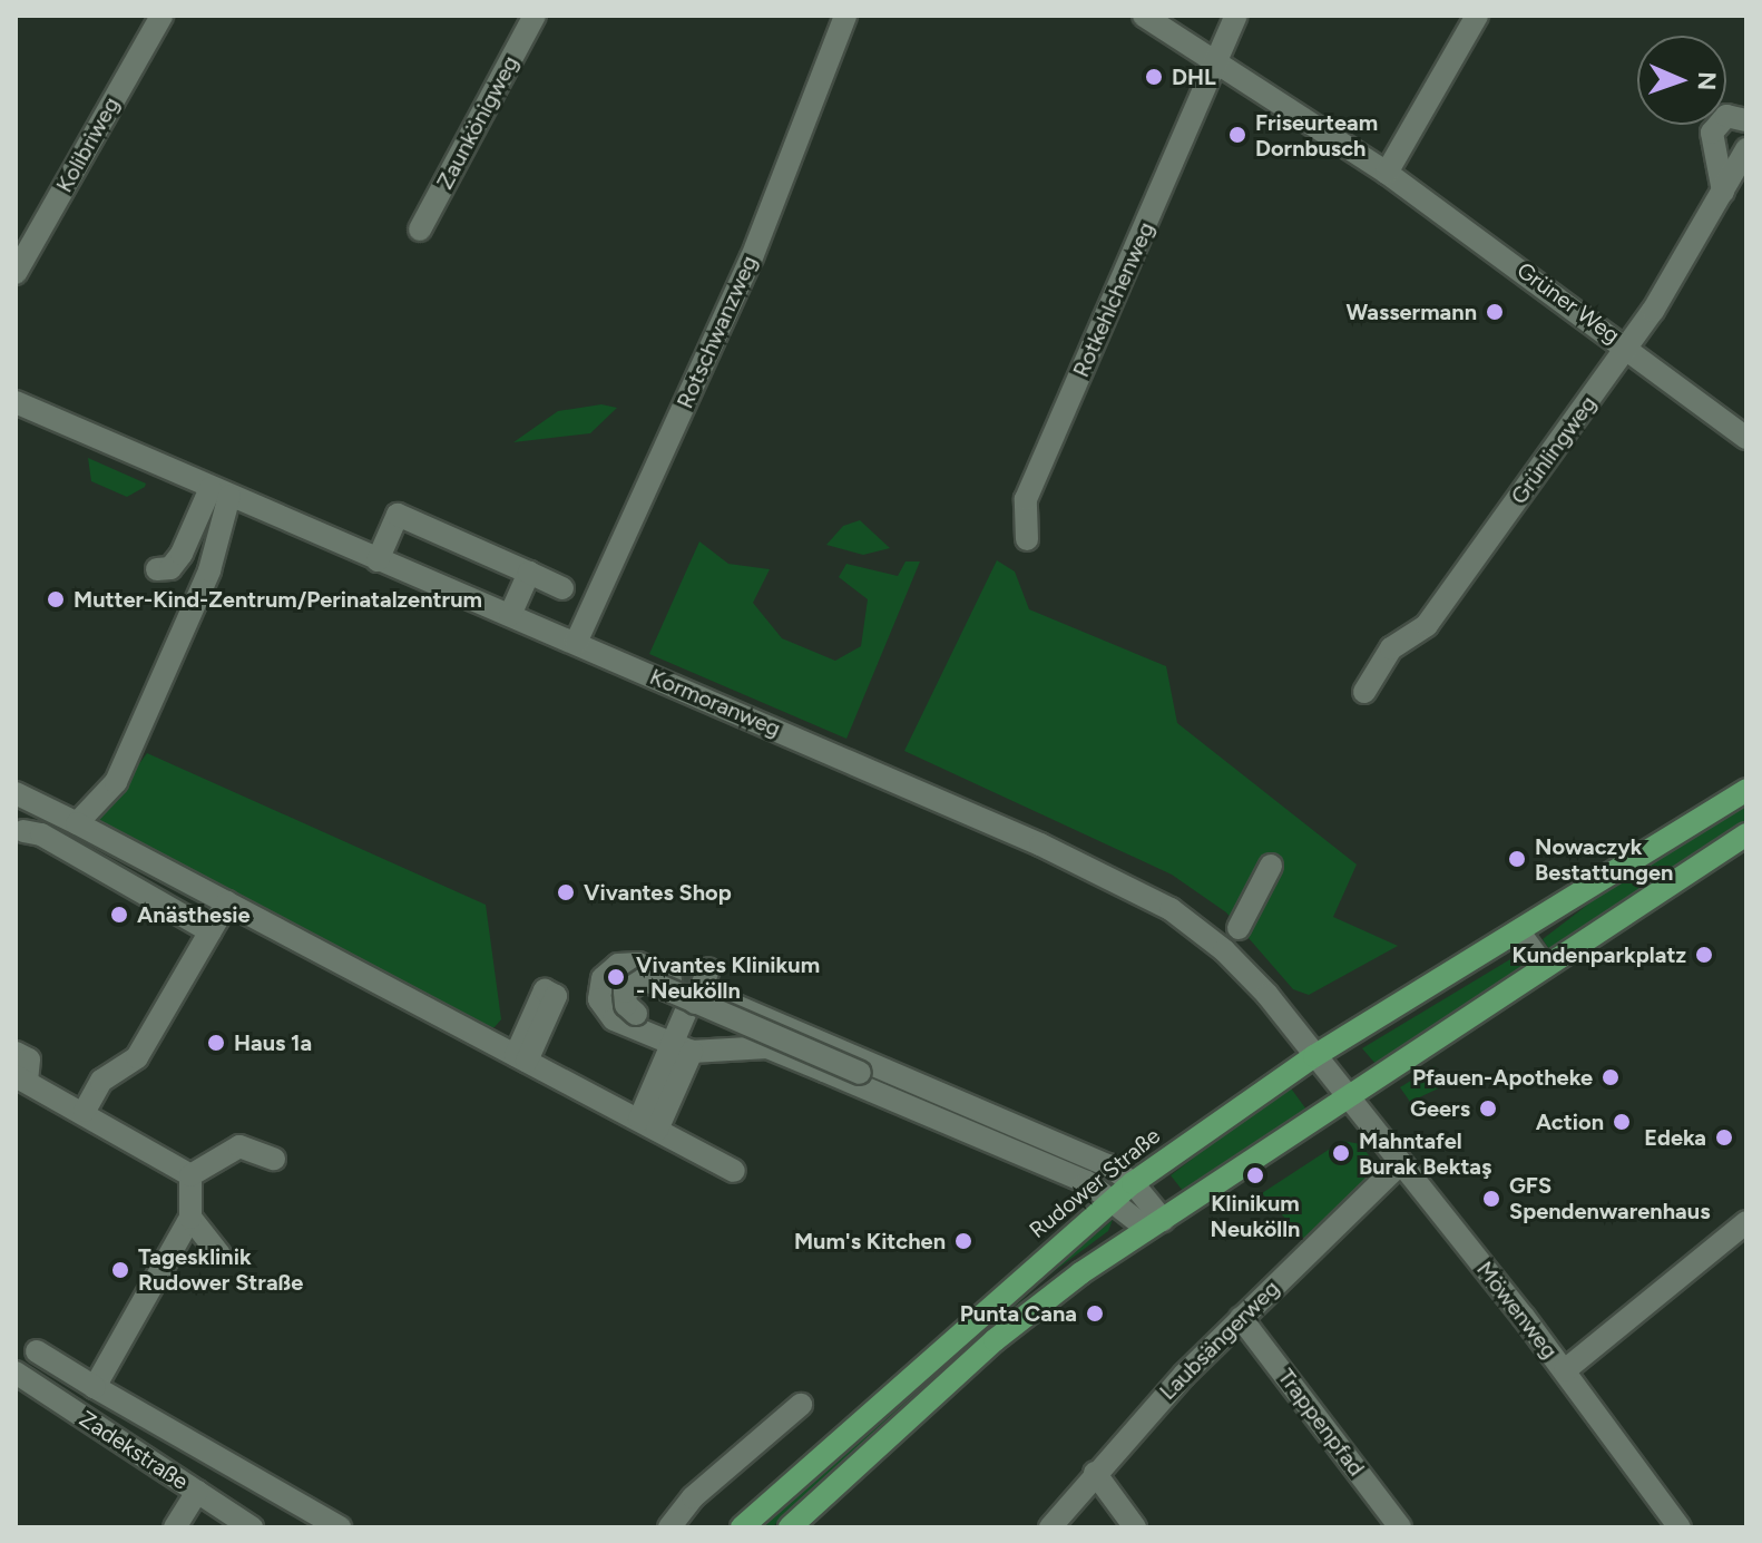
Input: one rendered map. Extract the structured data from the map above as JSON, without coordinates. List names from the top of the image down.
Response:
{
  "streets": {
    "main road": ["Rudower Straße"],
    "street": [
      "Zaunkönigweg",
      "Kolibriweg",
      "Rotkehlchenweg",
      "Grüner Weg",
      "Rotschwanzweg",
      "Grünlingweg",
      "Kormoranweg",
      "Möwenweg",
      "Laubsängerweg",
      "Trappenpfad",
      "Zadekstraße"
    ]
  },
  "crossings": [
    ["Rotkehlchenweg", "Grüner Weg"],
    ["Grüner Weg", "Grünlingweg"],
    ["Rotschwanzweg", "Kormoranweg"],
    ["Kormoranweg", "Rudower Straße"],
    ["Kormoranweg", "Möwenweg"],
    ["Möwenweg", "Laubsängerweg"],
    ["Laubsängerweg", "Trappenpfad"]
  ],
  "places": [
    "DHL",
    "Friseurteam Dornbusch",
    "Wassermann",
    "Mutter-Kind-Zentrum/Perinatalzentrum",
    "Nowaczyk Bestattungen",
    "Vivantes Shop",
    "Anästhesie",
    "Kundenparkplatz",
    "Vivantes Klinikum - Neukölln",
    "Haus 1a",
    "Pfauen-Apotheke",
    "Geers",
    "Action",
    "Edeka",
    "Mahntafel Burak Bektaş",
    "Klinikum Neukölln",
    "GFS Spendenwarenhaus",
    "Mum's Kitchen",
    "Tagesklinik Rudower Straße",
    "Punta Cana"
  ],
  "north": "right"
}
